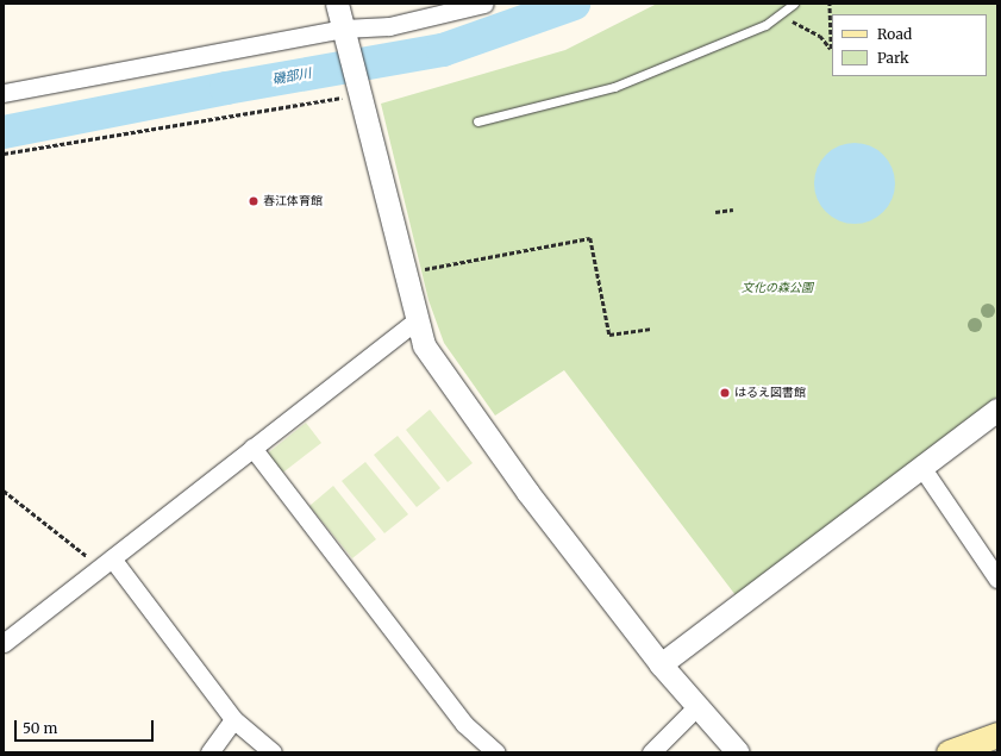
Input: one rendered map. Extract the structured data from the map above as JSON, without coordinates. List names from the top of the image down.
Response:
{
  "water": ["磯部川"],
  "parks": ["文化の森公園"],
  "places": ["春江体育館", "はるえ図書館"],
  "legend": ["Road", "Park"],
  "scale_bar": "50 m"
}
